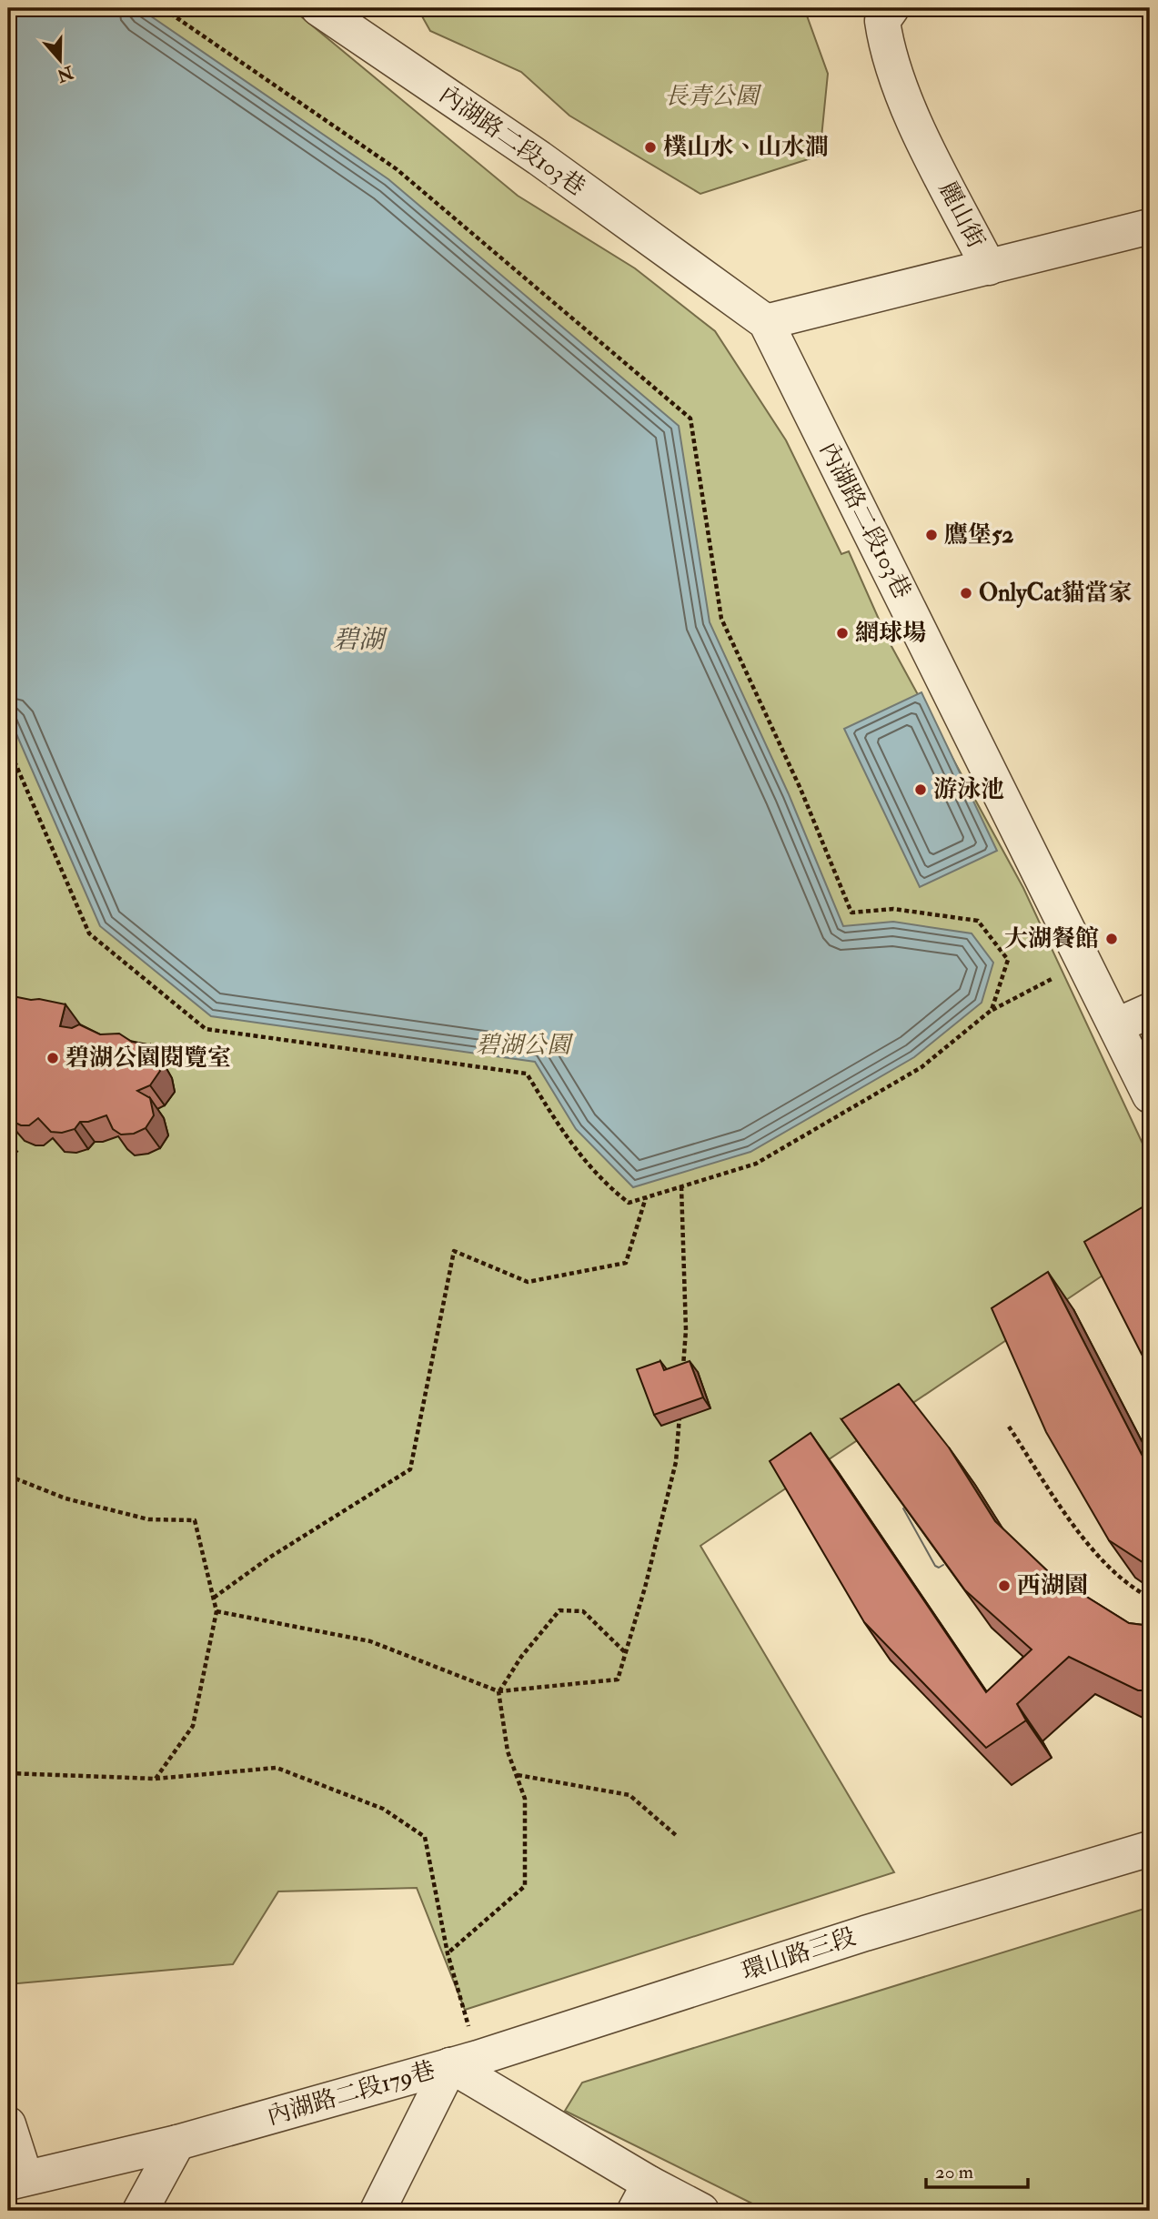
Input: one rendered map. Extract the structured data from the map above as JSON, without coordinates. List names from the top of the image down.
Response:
{
  "streets": {
    "street": [
      "內湖路二段103巷",
      "麗山街",
      "環山路三段",
      "內湖路二段179巷"
    ]
  },
  "crossings": [
    ["環山路三段", "內湖路二段179巷"]
  ],
  "water": ["碧湖"],
  "parks": ["長青公園", "碧湖公園"],
  "places": [
    "樸山水、山水澗",
    "鷹堡52",
    "OnlyCat貓當家",
    "網球場",
    "游泳池",
    "大湖餐館",
    "碧湖公園閱覽室",
    "西湖園"
  ],
  "scale_bar": "20 m",
  "north": "bottom"
}
